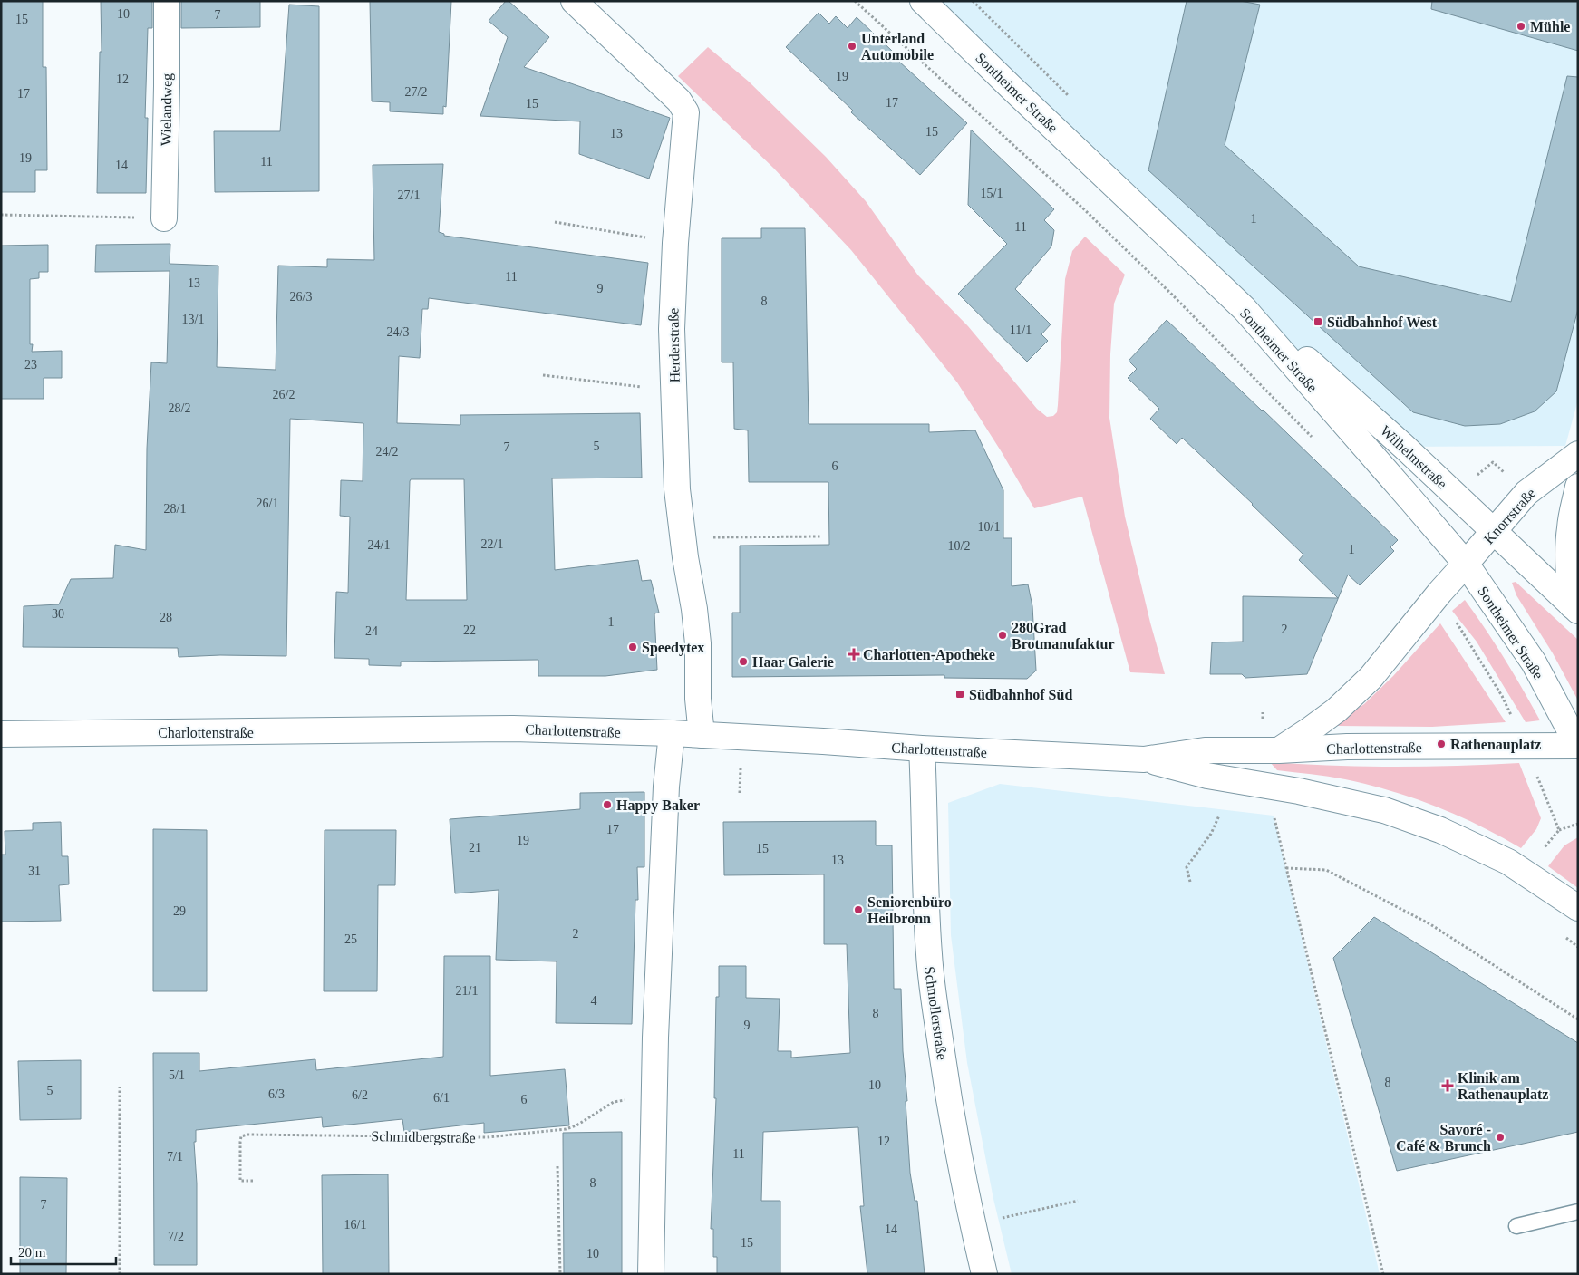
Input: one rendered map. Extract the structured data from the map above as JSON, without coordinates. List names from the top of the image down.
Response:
{
  "streets": {
    "main road": [
      "Sontheimer Straße",
      "Wielandweg",
      "Herderstraße",
      "Wilhelmstraße",
      "Knorrstraße",
      "Charlottenstraße",
      "Schmollerstraße"
    ],
    "path": ["Schmidbergstraße"]
  },
  "crossings": [
    ["Sontheimer Straße", "Wilhelmstraße"],
    ["Sontheimer Straße", "Knorrstraße"],
    ["Sontheimer Straße", "Charlottenstraße"],
    ["Herderstraße", "Charlottenstraße"],
    ["Wilhelmstraße", "Knorrstraße"],
    ["Knorrstraße", "Charlottenstraße"],
    ["Charlottenstraße", "Schmollerstraße"]
  ],
  "places": {
    "other": [
      "Mühle",
      "Unterland Automobile",
      "280Grad Brotmanufaktur",
      "Speedytex",
      "Haar Galerie",
      "Rathenauplatz",
      "Happy Baker",
      "Seniorenbüro Heilbronn",
      "Savoré - Café & Brunch"
    ],
    "transit": ["Südbahnhof West", "Südbahnhof Süd"],
    "health": ["Charlotten-Apotheke", "Klinik am Rathenauplatz"]
  },
  "house_numbers": [
    "10",
    "7",
    "15",
    "19",
    "12",
    "27/2",
    "17",
    "17",
    "15",
    "15",
    "13",
    "19",
    "11",
    "14",
    "15/1",
    "27/1",
    "1",
    "11",
    "11",
    "13",
    "9",
    "26/3",
    "8",
    "13/1",
    "11/1",
    "24/3",
    "23",
    "26/2",
    "28/2",
    "5",
    "7",
    "24/2",
    "6",
    "26/1",
    "28/1",
    "10/1",
    "22/1",
    "24/1",
    "10/2",
    "1",
    "30",
    "28",
    "1",
    "2",
    "22",
    "24",
    "17",
    "19",
    "21",
    "15",
    "13",
    "31",
    "29",
    "2",
    "25",
    "21/1",
    "4",
    "8",
    "9",
    "5/1",
    "8",
    "10",
    "5",
    "6/3",
    "6/2",
    "6/1",
    "6",
    "12",
    "11",
    "7/1",
    "8",
    "7",
    "16/1",
    "14",
    "7/2",
    "15",
    "10"
  ],
  "scale_bar": "20 m"
}
